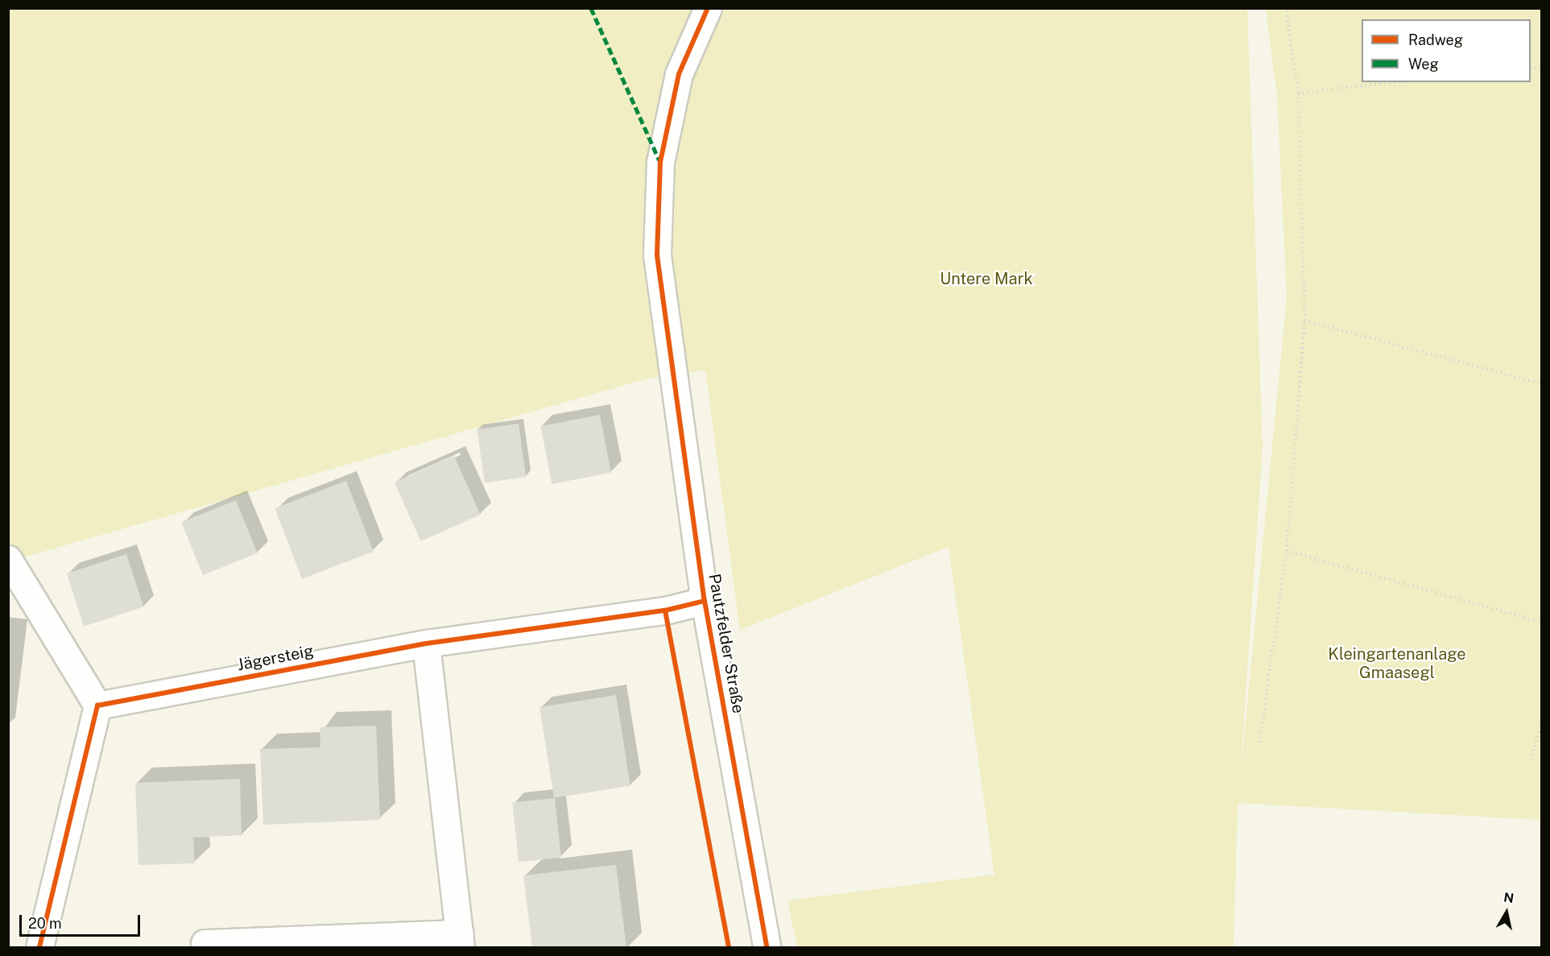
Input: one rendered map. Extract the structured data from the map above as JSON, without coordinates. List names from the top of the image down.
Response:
{
  "streets": {
    "street": ["Pautzfelder Straße", "Jägersteig"]
  },
  "crossings": [
    ["Pautzfelder Straße", "Jägersteig"]
  ],
  "parks": ["Untere Mark", "Kleingartenanlage Gmaasegl"],
  "legend": ["Radweg", "Weg"],
  "scale_bar": "20 m",
  "north": "top"
}
